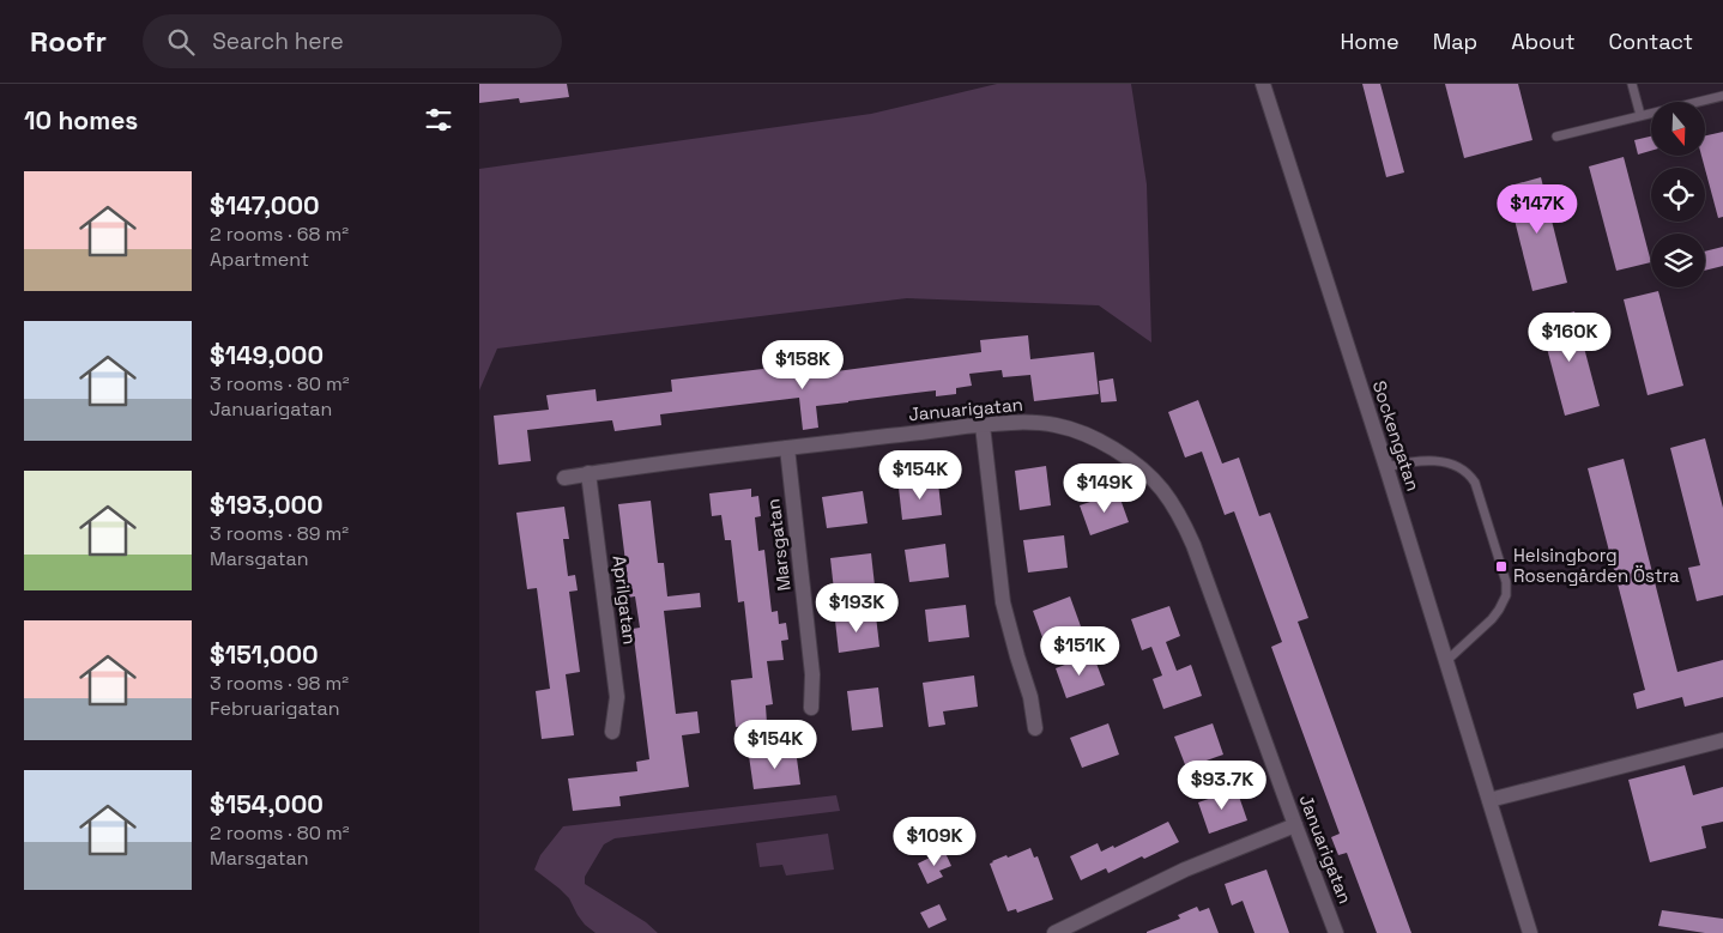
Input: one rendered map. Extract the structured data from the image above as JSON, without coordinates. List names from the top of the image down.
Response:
{
  "streets": {
    "street": [
      "Januarigatan",
      "Sockengatan",
      "Marsgatan",
      "Aprilgatan"
    ]
  },
  "crossings": [
    ["Januarigatan", "Marsgatan"],
    ["Januarigatan", "Aprilgatan"]
  ],
  "places": {
    "transit": ["Helsingborg Rosengården Östra"]
  },
  "north": "bottom",
  "page": {
    "header": "Roofr",
    "search": "Search here",
    "nav": [
      "Home",
      "Map",
      "About",
      "Contact"
    ],
    "heading": "10 homes",
    "list": [
      {
        "name": "$147,000",
        "note": "2 rooms · 68 m² · Apartment"
      },
      {
        "name": "$149,000",
        "note": "3 rooms · 80 m² · Januarigatan"
      },
      {
        "name": "$193,000",
        "note": "3 rooms · 89 m² · Marsgatan"
      },
      {
        "name": "$151,000",
        "note": "3 rooms · 98 m² · Februarigatan"
      },
      {
        "name": "$154,000",
        "note": "2 rooms · 80 m² · Marsgatan"
      }
    ],
    "price": [
      "$147K",
      "$160K",
      "$158K",
      "$154K",
      "$149K",
      "$193K",
      "$151K",
      "$154K",
      "$93.7K",
      "$109K"
    ]
  }
}
